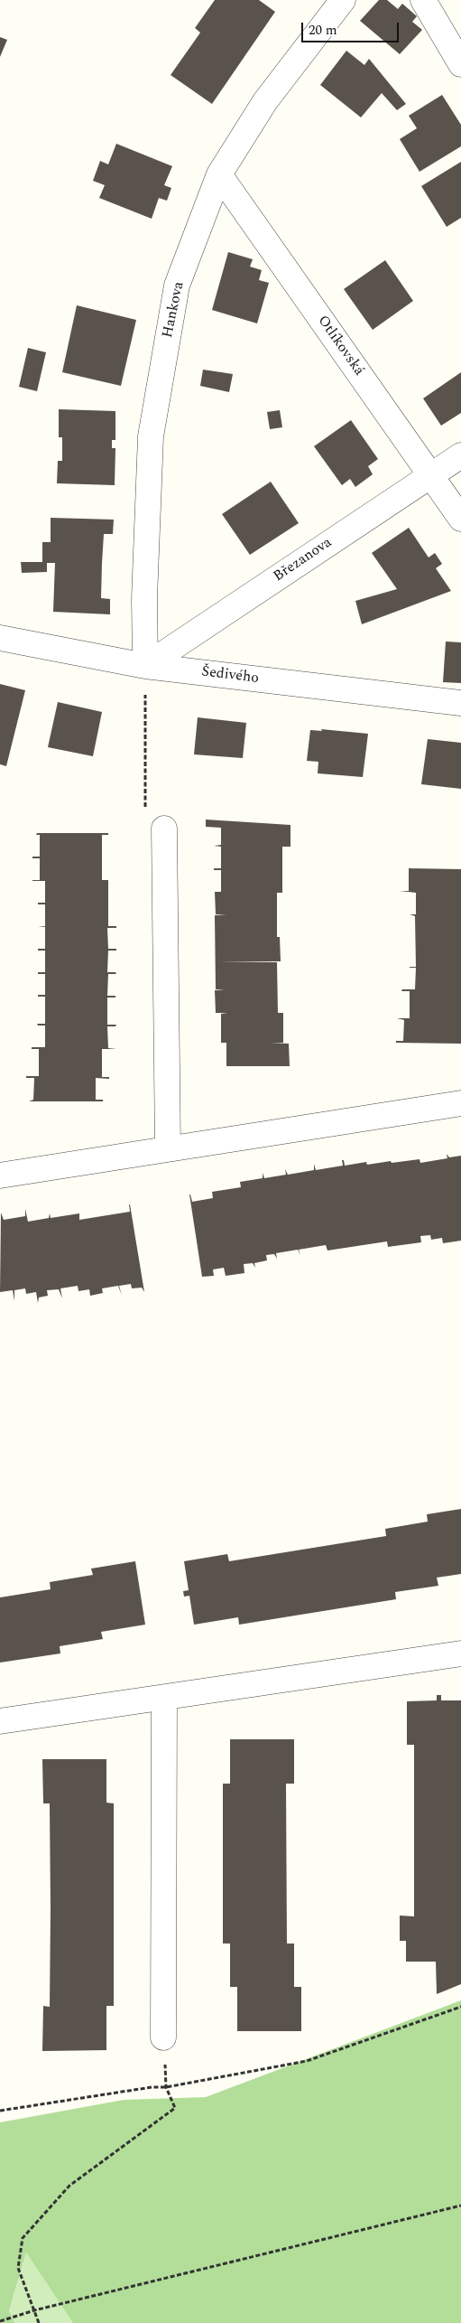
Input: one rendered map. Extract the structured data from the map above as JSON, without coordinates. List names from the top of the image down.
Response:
{
  "streets": {
    "street": [
      "Hankova",
      "Otlíkovská",
      "Březanova",
      "Šedivého"
    ]
  },
  "crossings": [
    ["Hankova", "Otlíkovská"],
    ["Hankova", "Březanova"],
    ["Hankova", "Šedivého"],
    ["Otlíkovská", "Březanova"],
    ["Březanova", "Šedivého"]
  ],
  "scale_bar": "20 m"
}
